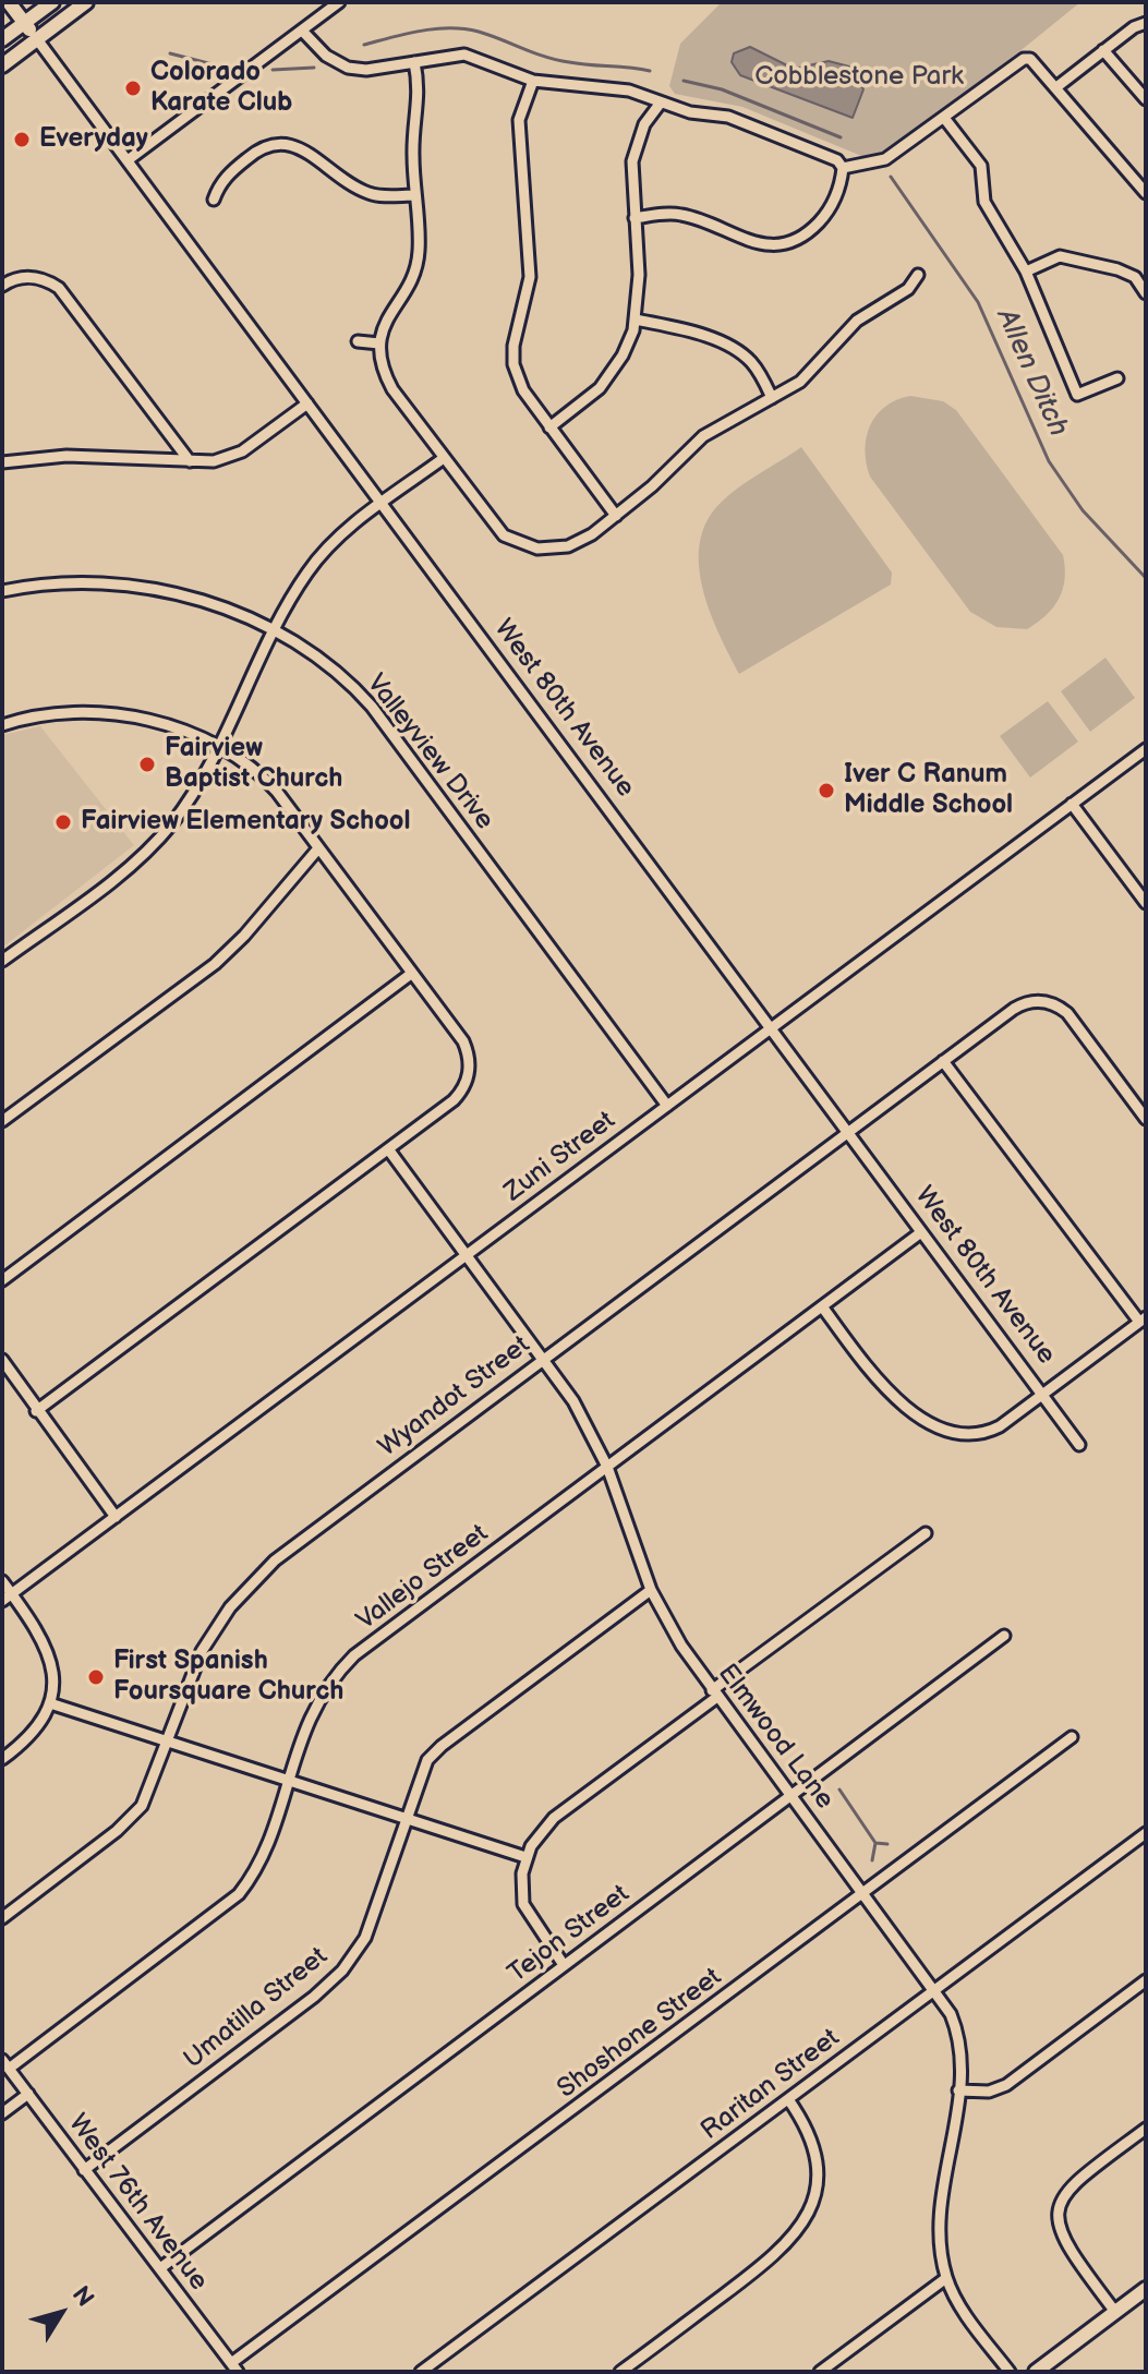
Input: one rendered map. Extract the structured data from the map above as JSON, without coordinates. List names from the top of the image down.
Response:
{
  "streets": {
    "main road": ["West 80th Avenue"],
    "street": [
      "Valleyview Drive",
      "Zuni Street",
      "Wyandot Street",
      "Vallejo Street",
      "Elmwood Lane",
      "Tejon Street",
      "Umatilla Street",
      "Shoshone Street",
      "Raritan Street",
      "West 76th Avenue"
    ]
  },
  "crossings": [
    ["West 80th Avenue", "Zuni Street"],
    ["West 80th Avenue", "Wyandot Street"],
    ["West 80th Avenue", "Vallejo Street"],
    ["Valleyview Drive", "Zuni Street"],
    ["Zuni Street", "Elmwood Lane"],
    ["Wyandot Street", "Elmwood Lane"],
    ["Vallejo Street", "Elmwood Lane"],
    ["Vallejo Street", "West 76th Avenue"],
    ["Elmwood Lane", "Tejon Street"],
    ["Elmwood Lane", "Umatilla Street"],
    ["Elmwood Lane", "Shoshone Street"],
    ["Elmwood Lane", "Raritan Street"],
    ["Tejon Street", "West 76th Avenue"],
    ["Umatilla Street", "West 76th Avenue"],
    ["Shoshone Street", "West 76th Avenue"]
  ],
  "water": ["Allen Ditch"],
  "parks": ["Cobblestone Park"],
  "places": [
    "Colorado Karate Club",
    "Everyday",
    "Fairview Baptist Church",
    "Iver C Ranum Middle School",
    "Fairview Elementary School",
    "First Spanish Foursquare Church"
  ],
  "north": "top right"
}
